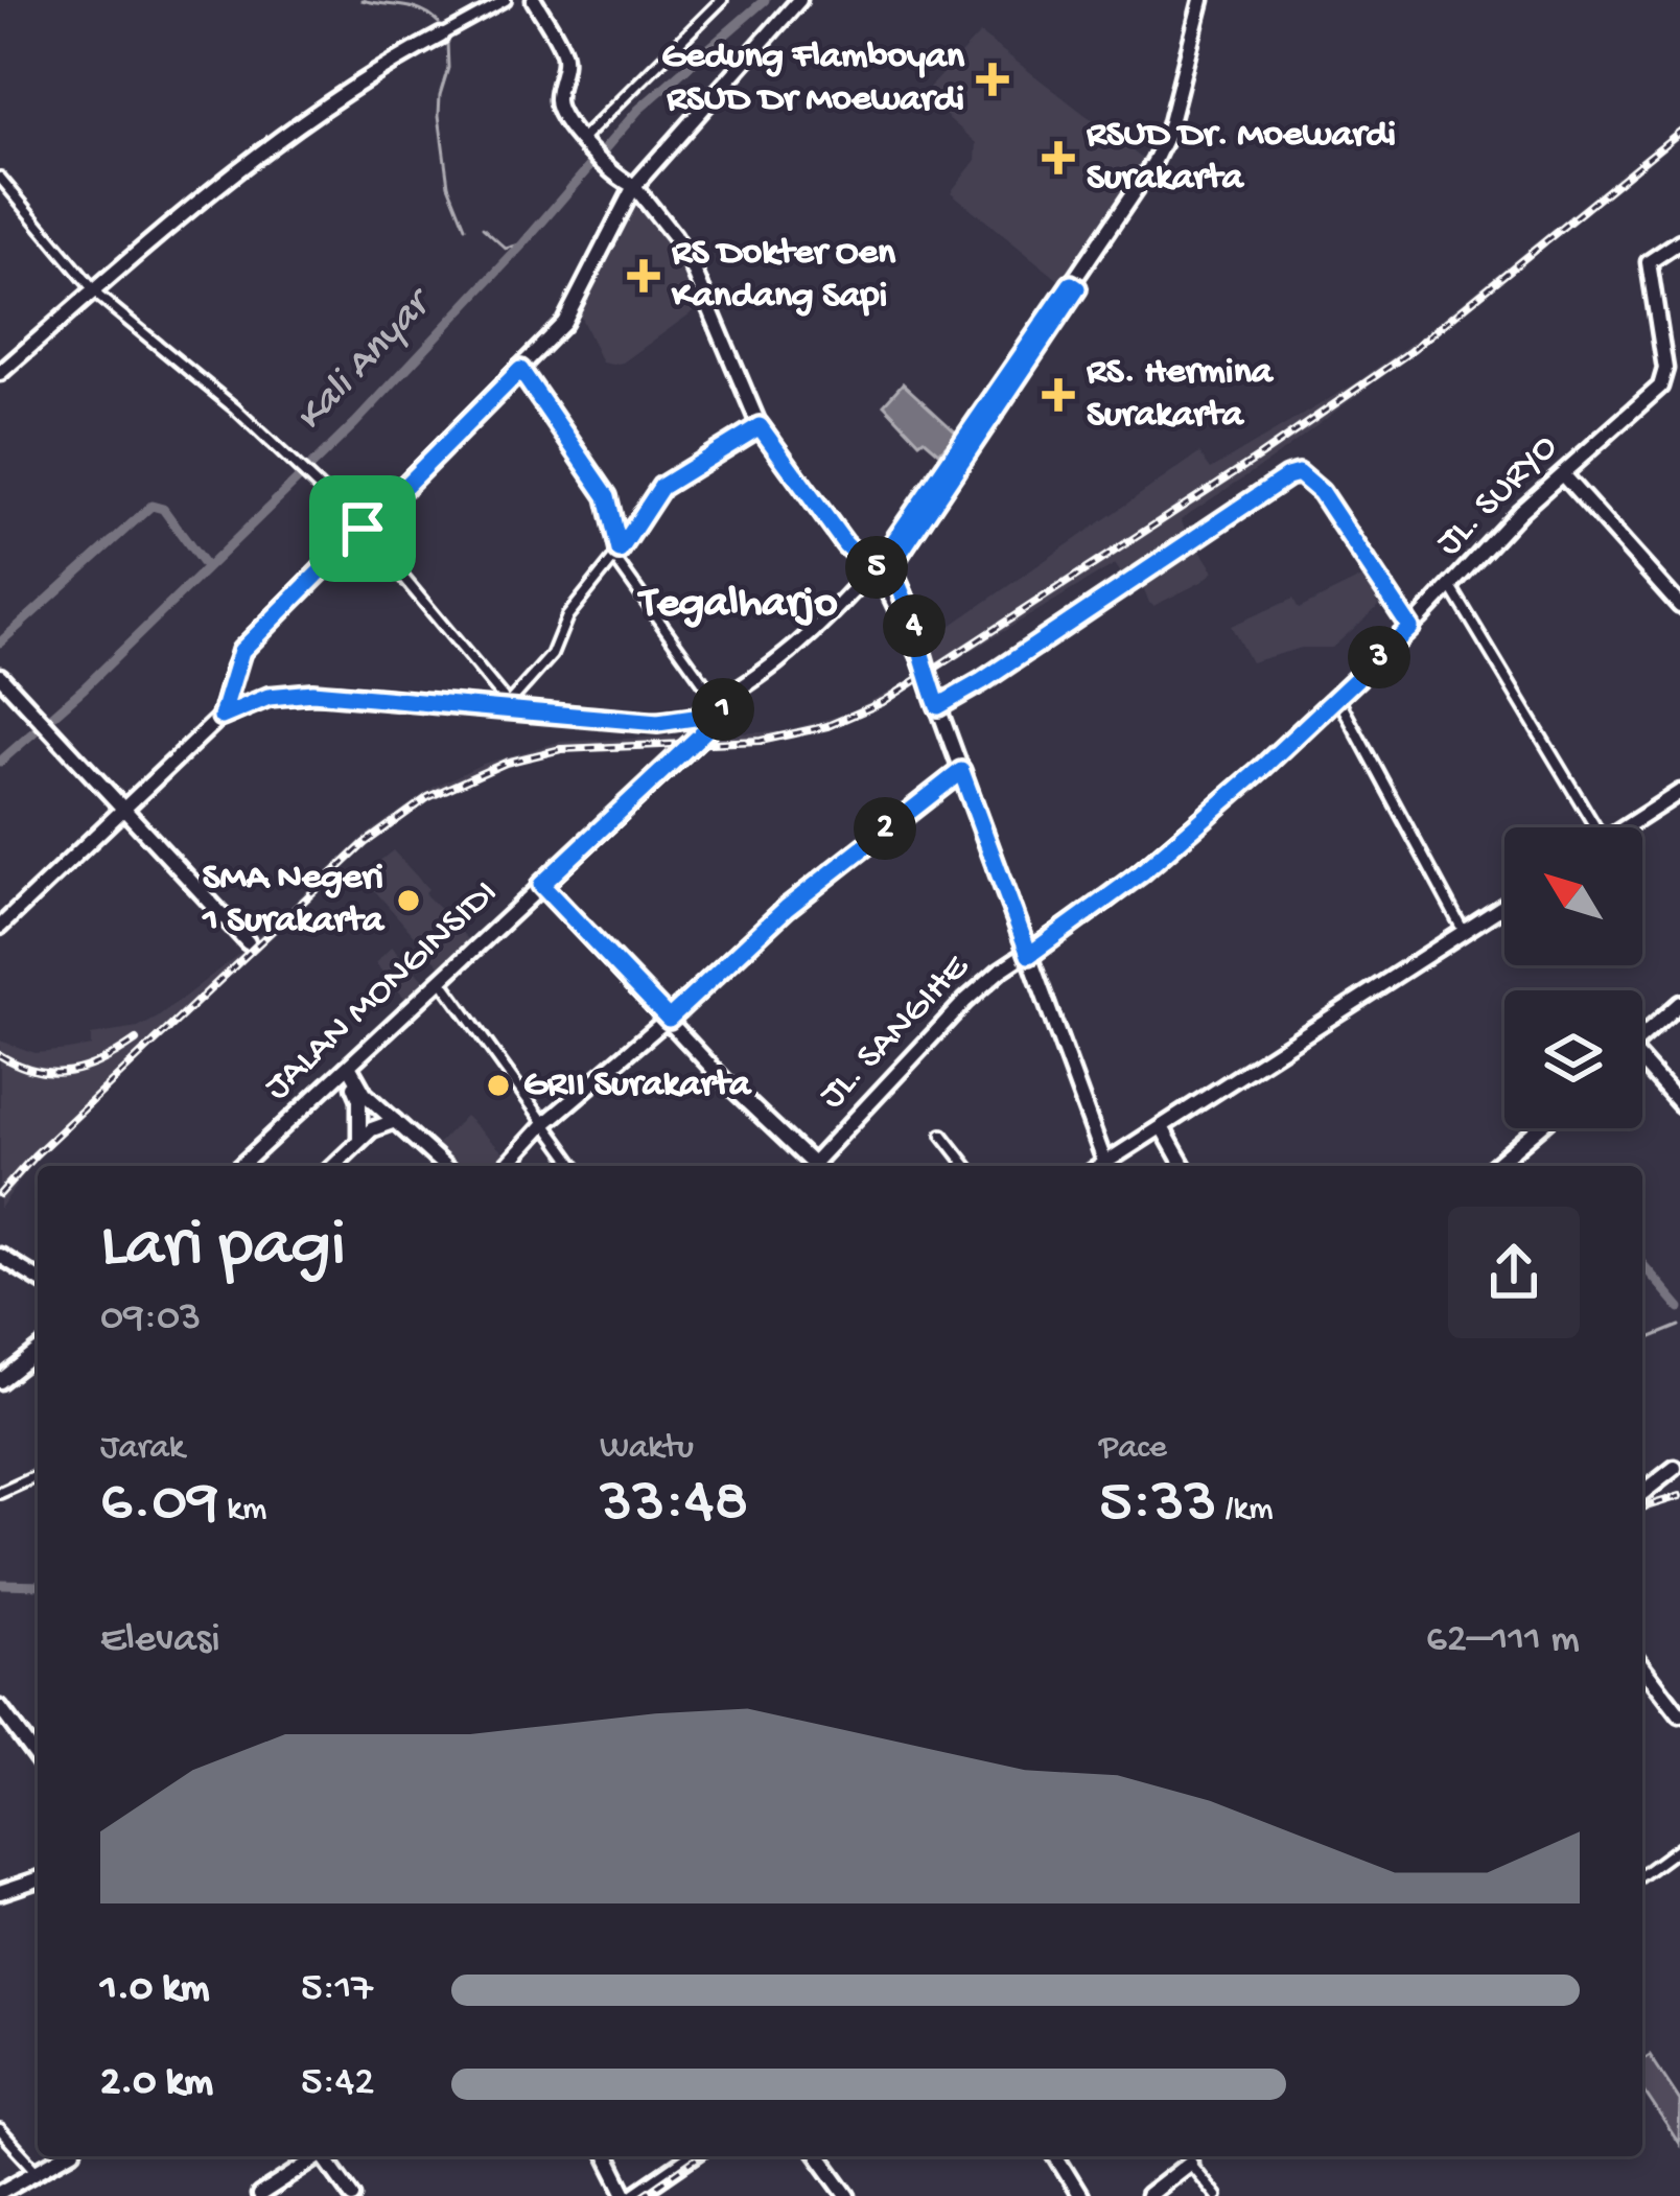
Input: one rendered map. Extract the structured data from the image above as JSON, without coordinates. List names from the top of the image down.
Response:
{
  "streets": {
    "main road": ["JL. SURYO", "JALAN MONGINSIDI", "JL. SANGIHE"]
  },
  "crossings": [
    ["JL. SURYO", "JL. SANGIHE"]
  ],
  "districts": ["Tegalharjo"],
  "water": ["Kali Anyar"],
  "places": {
    "health": [
      "Gedung Flamboyan RSUD Dr Moewardi",
      "RSUD Dr. Moewardi Surakarta",
      "RS Dokter Oen Kandang Sapi",
      "RS. Hermina Surakarta"
    ],
    "other": ["SMA Negeri 1 Surakarta", "GRII Surakarta"]
  },
  "north": "top left",
  "page": {
    "pins": [
      "5",
      "4",
      "3",
      "1",
      "2"
    ],
    "heading": ["Lari pagi", "09:03"],
    "stats": [
      ["Jarak", "6.09 km"],
      ["Waktu", "33:48"],
      ["Pace", "5:33 /km"]
    ],
    "chart": ["Elevasi", "62–111 m"],
    "list": [
      {
        "name": "1.0 km",
        "note": "5:17"
      },
      {
        "name": "2.0 km",
        "note": "5:42"
      }
    ]
  }
}
